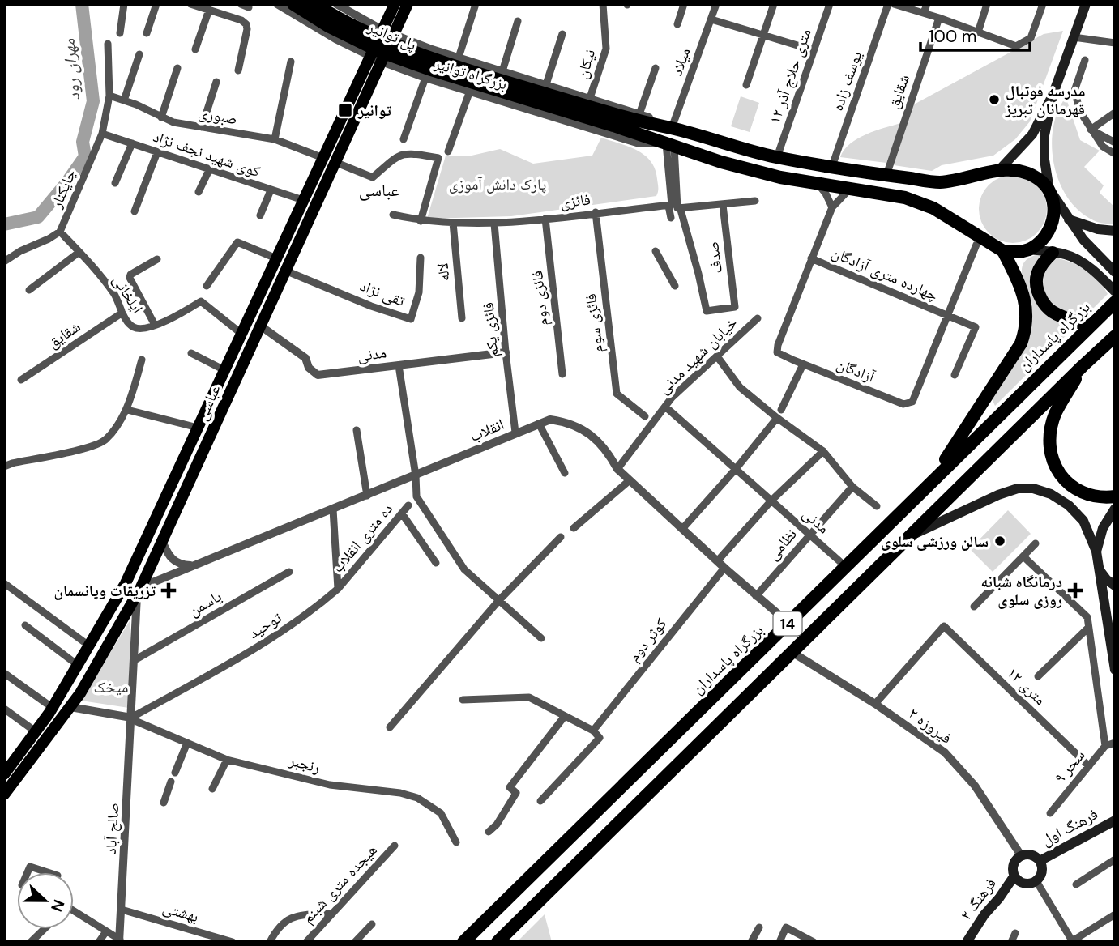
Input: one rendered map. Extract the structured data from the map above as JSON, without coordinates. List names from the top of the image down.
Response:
{
  "streets": {
    "highway": [
      "پل توانیر",
      "بزرگراه توانیر",
      "بزرگراه پاسداران",
      "14"
    ],
    "main road": ["عباسى", "فرهنگ اول", "فرهنگ ۲"],
    "street": [
      "میلاد",
      "نیکان",
      "۱۲ متری حلاج آذر",
      "یوسف زاده",
      "شقایق",
      "صبوری",
      "کوی شهید نجف نژاد",
      "چایکنار",
      "فائزی",
      "صدف",
      "لاله",
      "چهارده متری آزادگان",
      "تقی نژاد",
      "ایلخانی",
      "فائزی دوم",
      "فائزی سوم",
      "فائزی یکم",
      "مدنی",
      "خیابان شهید مدنی",
      "آزادگان",
      "انقلاب",
      "ده متری انقلاب",
      "نظامی",
      "یاسمن",
      "توحید",
      "کوثر دوم",
      "۱۲ متری",
      "فیروزه ٢",
      "رنجبر",
      "سحر ۹",
      "صالح آباد",
      "هیجده متری شبنم",
      "بهشتی"
    ]
  },
  "crossings": [
    ["پل توانیر", "بزرگراه توانیر"],
    ["میلاد", "بزرگراه توانیر"],
    ["نیکان", "بزرگراه توانیر"],
    ["بزرگراه توانیر", "۱۲ متری حلاج آذر"],
    ["بزرگراه توانیر", "یوسف زاده"],
    ["بزرگراه توانیر", "شقایق"],
    ["بزرگراه توانیر", "آزادگان"],
    ["بزرگراه توانیر", "عباسى"],
    ["شقایق", "ایلخانی"],
    ["صبوری", "چایکنار"],
    ["صبوری", "فائزی"],
    ["صبوری", "عباسى"],
    ["کوی شهید نجف نژاد", "چایکنار"],
    ["کوی شهید نجف نژاد", "عباسى"],
    ["چایکنار", "ایلخانی"],
    ["فائزی", "صدف"],
    ["فائزی", "لاله"],
    ["فائزی", "فائزی دوم"],
    ["فائزی", "فائزی سوم"],
    ["فائزی", "فائزی یکم"],
    ["چهارده متری آزادگان", "آزادگان"],
    ["تقی نژاد", "عباسى"],
    ["ایلخانی", "عباسى"],
    ["فائزی یکم", "مدنی"],
    ["فائزی یکم", "انقلاب"],
    ["بزرگراه پاسداران", "مدنی"],
    ["بزرگراه پاسداران", "انقلاب"],
    ["مدنی", "خیابان شهید مدنی"],
    ["مدنی", "عباسى"],
    ["مدنی", "نظامی"],
    ["خیابان شهید مدنی", "انقلاب"],
    ["عباسى", "انقلاب"],
    ["عباسى", "صالح آباد"],
    ["انقلاب", "نظامی"],
    ["انقلاب", "کوثر دوم"],
    ["انقلاب", "صالح آباد"],
    ["ده متری انقلاب", "توحید"],
    ["یاسمن", "صالح آباد"],
    ["14", "فیروزه ٢"],
    ["توحید", "رنجبر"],
    ["توحید", "صالح آباد"],
    ["۱۲ متری", "فیروزه ٢"],
    ["۱۲ متری", "سحر ۹"],
    ["فیروزه ٢", "فرهنگ اول"],
    ["فیروزه ٢", "فرهنگ ۲"],
    ["رنجبر", "صالح آباد"],
    ["فرهنگ اول", "فرهنگ ۲"],
    ["صالح آباد", "بهشتی"]
  ],
  "districts": ["عباسی"],
  "water": ["مهران رود"],
  "parks": ["پارک دانش آموزی", "میخک"],
  "places": {
    "other": ["مدرسه فوتبال قهرمانان تبریز", "سالن ورزشی سلوی"],
    "transit": ["توانیر"],
    "health": ["تزریقات وپانسمان", "درمانگاه شبانه روزی سلوی"]
  },
  "scale_bar": "100 m",
  "north": "right"
}
